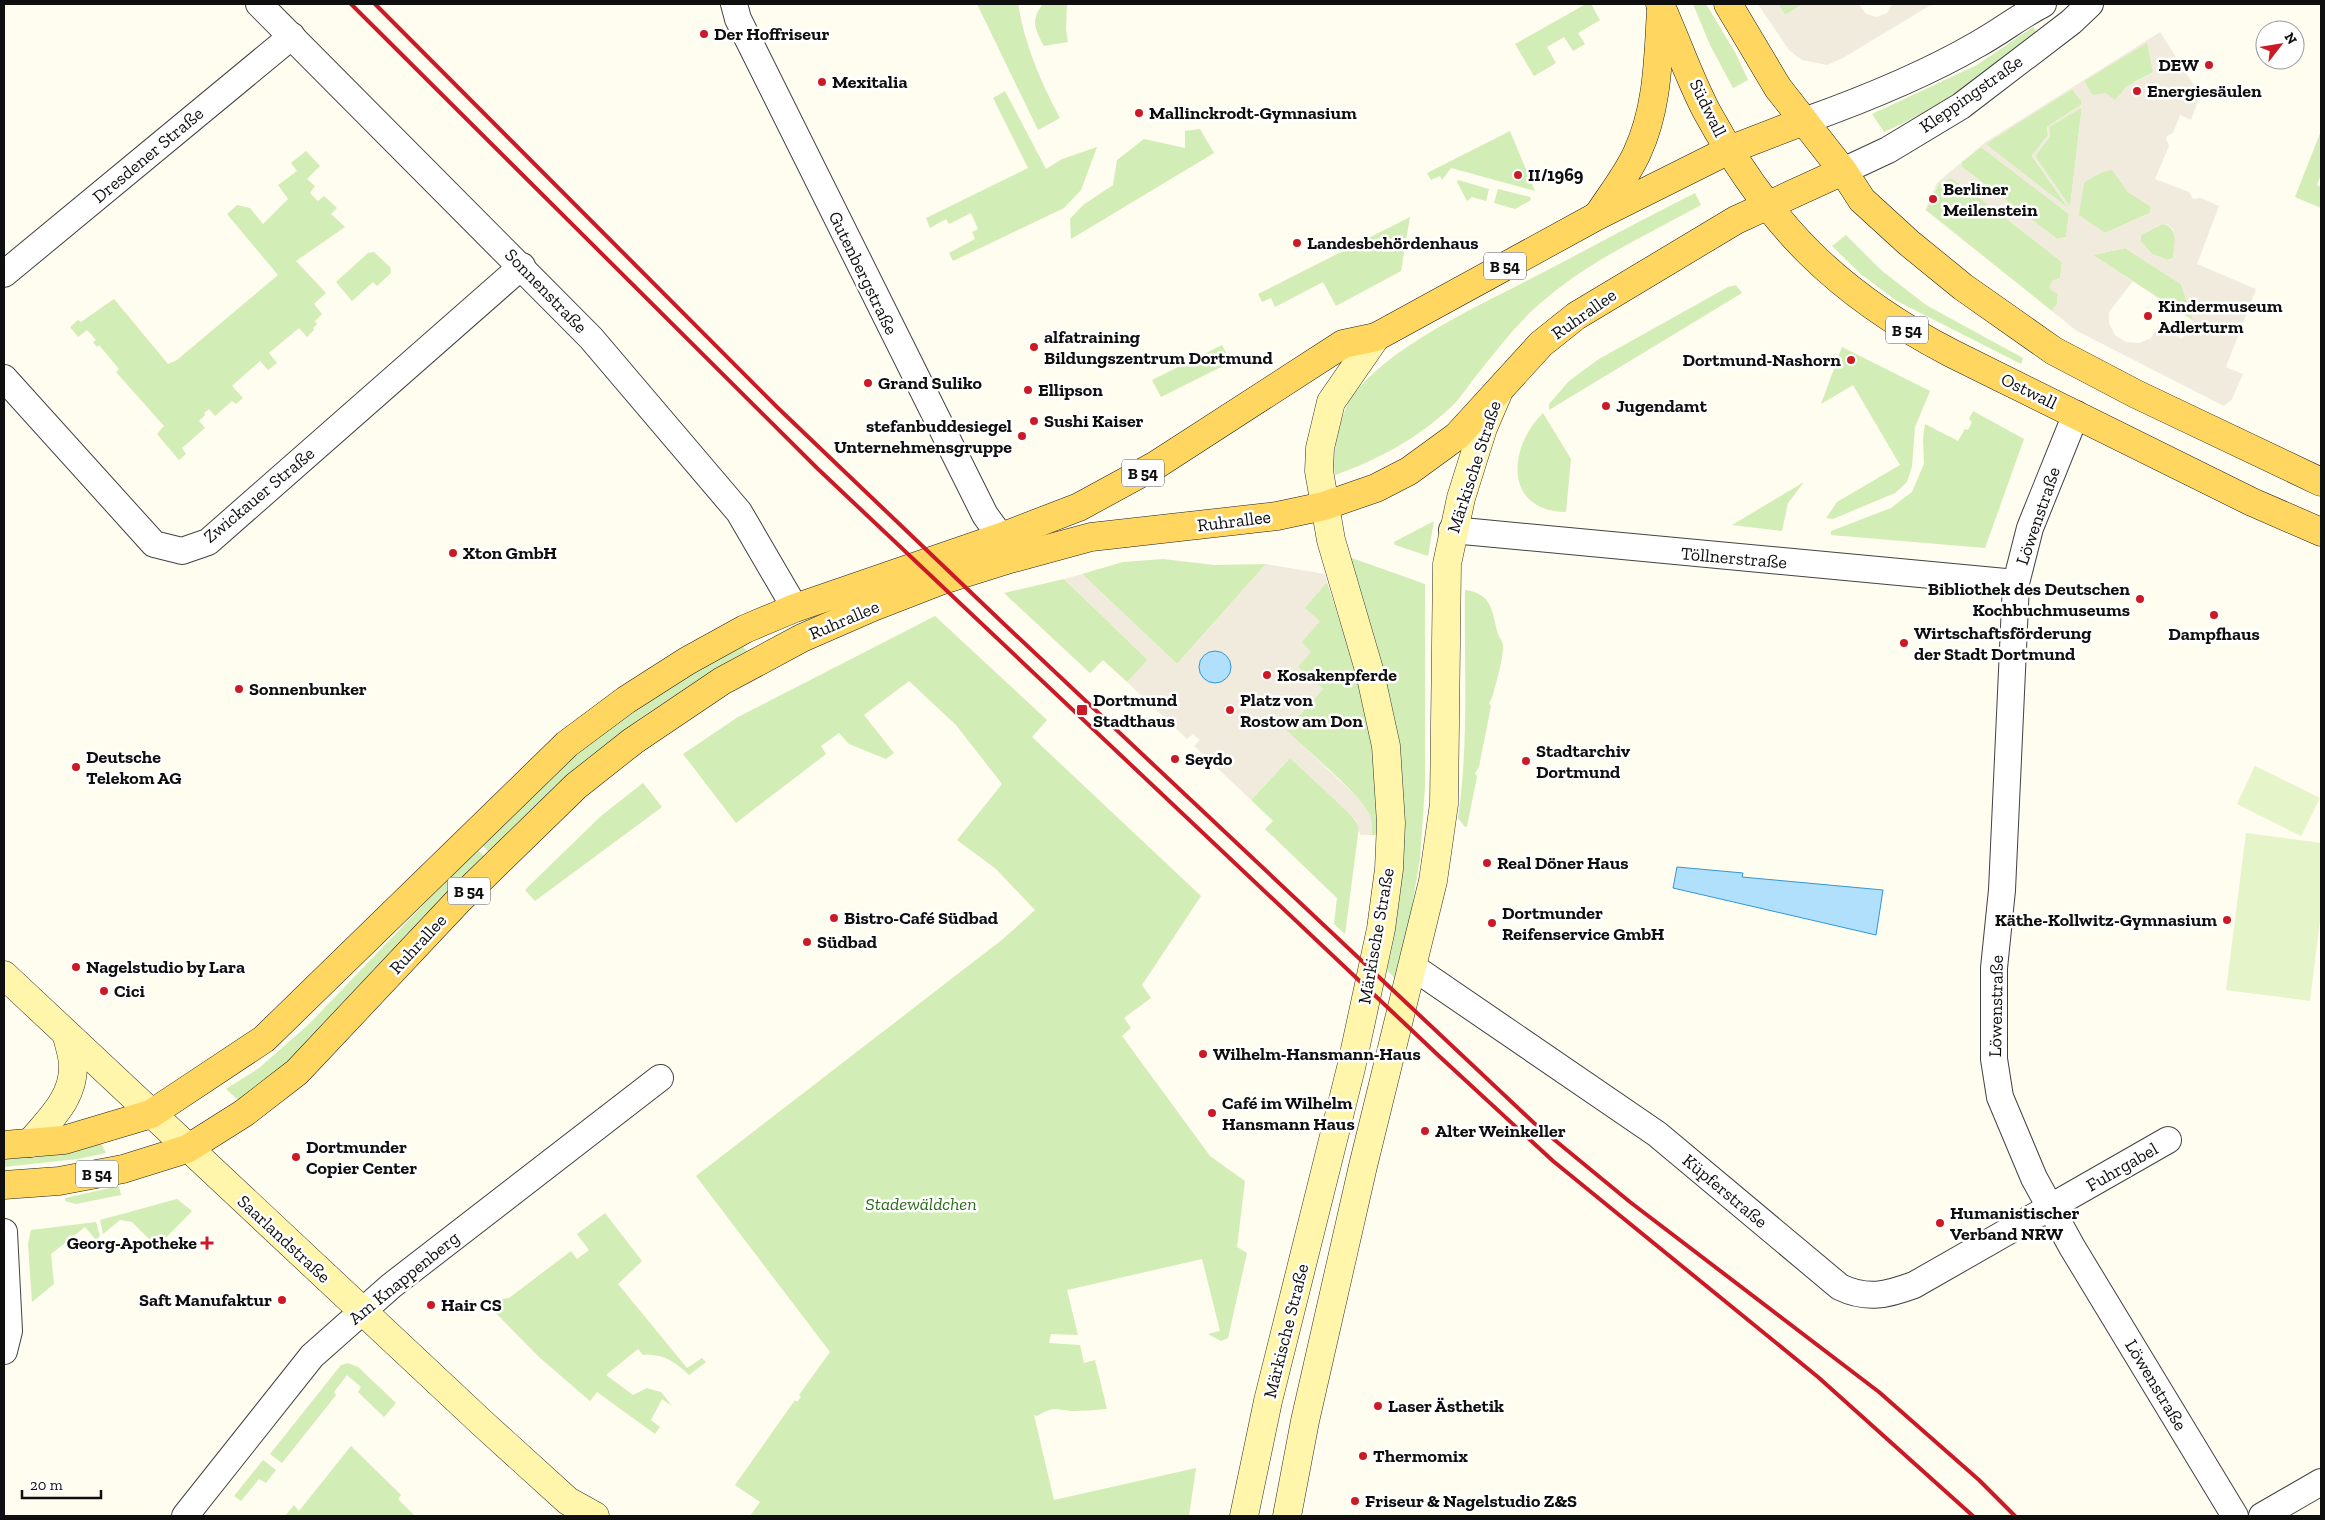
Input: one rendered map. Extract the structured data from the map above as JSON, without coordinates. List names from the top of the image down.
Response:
{
  "streets": {
    "main road": [
      "Südwall",
      "B 54",
      "Ruhrallee",
      "Ostwall",
      "Märkische Straße",
      "Saarlandstraße"
    ],
    "street": [
      "Kleppingstraße",
      "Dresdener Straße",
      "Gutenbergstraße",
      "Sonnenstraße",
      "Zwickauer Straße",
      "Löwenstraße",
      "Töllnerstraße",
      "Fuhrgabel",
      "Küpferstraße",
      "Am Knappenberg"
    ]
  },
  "crossings": [
    ["Kleppingstraße", "B 54"],
    ["Südwall", "B 54"],
    ["Südwall", "Ruhrallee"],
    ["Südwall", "Ostwall"],
    ["Dresdener Straße", "Sonnenstraße"],
    ["B 54", "Ruhrallee"],
    ["B 54", "Ostwall"],
    ["Gutenbergstraße", "Ruhrallee"],
    ["Sonnenstraße", "Ruhrallee"],
    ["Sonnenstraße", "Zwickauer Straße"],
    ["Ruhrallee", "Ostwall"],
    ["Ruhrallee", "Märkische Straße"],
    ["Ruhrallee", "Saarlandstraße"],
    ["Ostwall", "Löwenstraße"],
    ["Märkische Straße", "Töllnerstraße"],
    ["Märkische Straße", "Küpferstraße"],
    ["Löwenstraße", "Töllnerstraße"],
    ["Löwenstraße", "Fuhrgabel"],
    ["Löwenstraße", "Küpferstraße"],
    ["Fuhrgabel", "Küpferstraße"],
    ["Saarlandstraße", "Am Knappenberg"]
  ],
  "parks": ["Stadewäldchen"],
  "places": {
    "other": [
      "Der Hoffriseur",
      "DEW",
      "Mexitalia",
      "Energiesäulen",
      "Mallinckrodt-Gymnasium",
      "II/1969",
      "Berliner Meilenstein",
      "Landesbehördenhaus",
      "Kindermuseum Adlerturm",
      "alfatraining Bildungszentrum Dortmund",
      "Dortmund-Nashorn",
      "Grand Suliko",
      "Ellipson",
      "Jugendamt",
      "Sushi Kaiser",
      "stefanbuddesiegel Unternehmensgruppe",
      "Xton GmbH",
      "Bibliothek des Deutschen Kochbuchmuseums",
      "Dampfhaus",
      "Wirtschaftsförderung der Stadt Dortmund",
      "Kosakenpferde",
      "Sonnenbunker",
      "Platz von Rostow am Don",
      "Seydo",
      "Stadtarchiv Dortmund",
      "Deutsche Telekom AG",
      "Real Döner Haus",
      "Bistro-Café Südbad",
      "Käthe-Kollwitz-Gymnasium",
      "Dortmunder Reifenservice GmbH",
      "Südbad",
      "Nagelstudio by Lara",
      "Cici",
      "Wilhelm-Hansmann-Haus",
      "Café im Wilhelm Hansmann Haus",
      "Alter Weinkeller",
      "Dortmunder Copier Center",
      "Humanistischer Verband NRW",
      "Saft Manufaktur",
      "Hair CS",
      "Laser Ästhetik",
      "Thermomix",
      "Friseur & Nagelstudio Z&S"
    ],
    "transit": ["Dortmund Stadthaus"],
    "health": ["Georg-Apotheke"]
  },
  "scale_bar": "20 m",
  "north": "top right"
}
